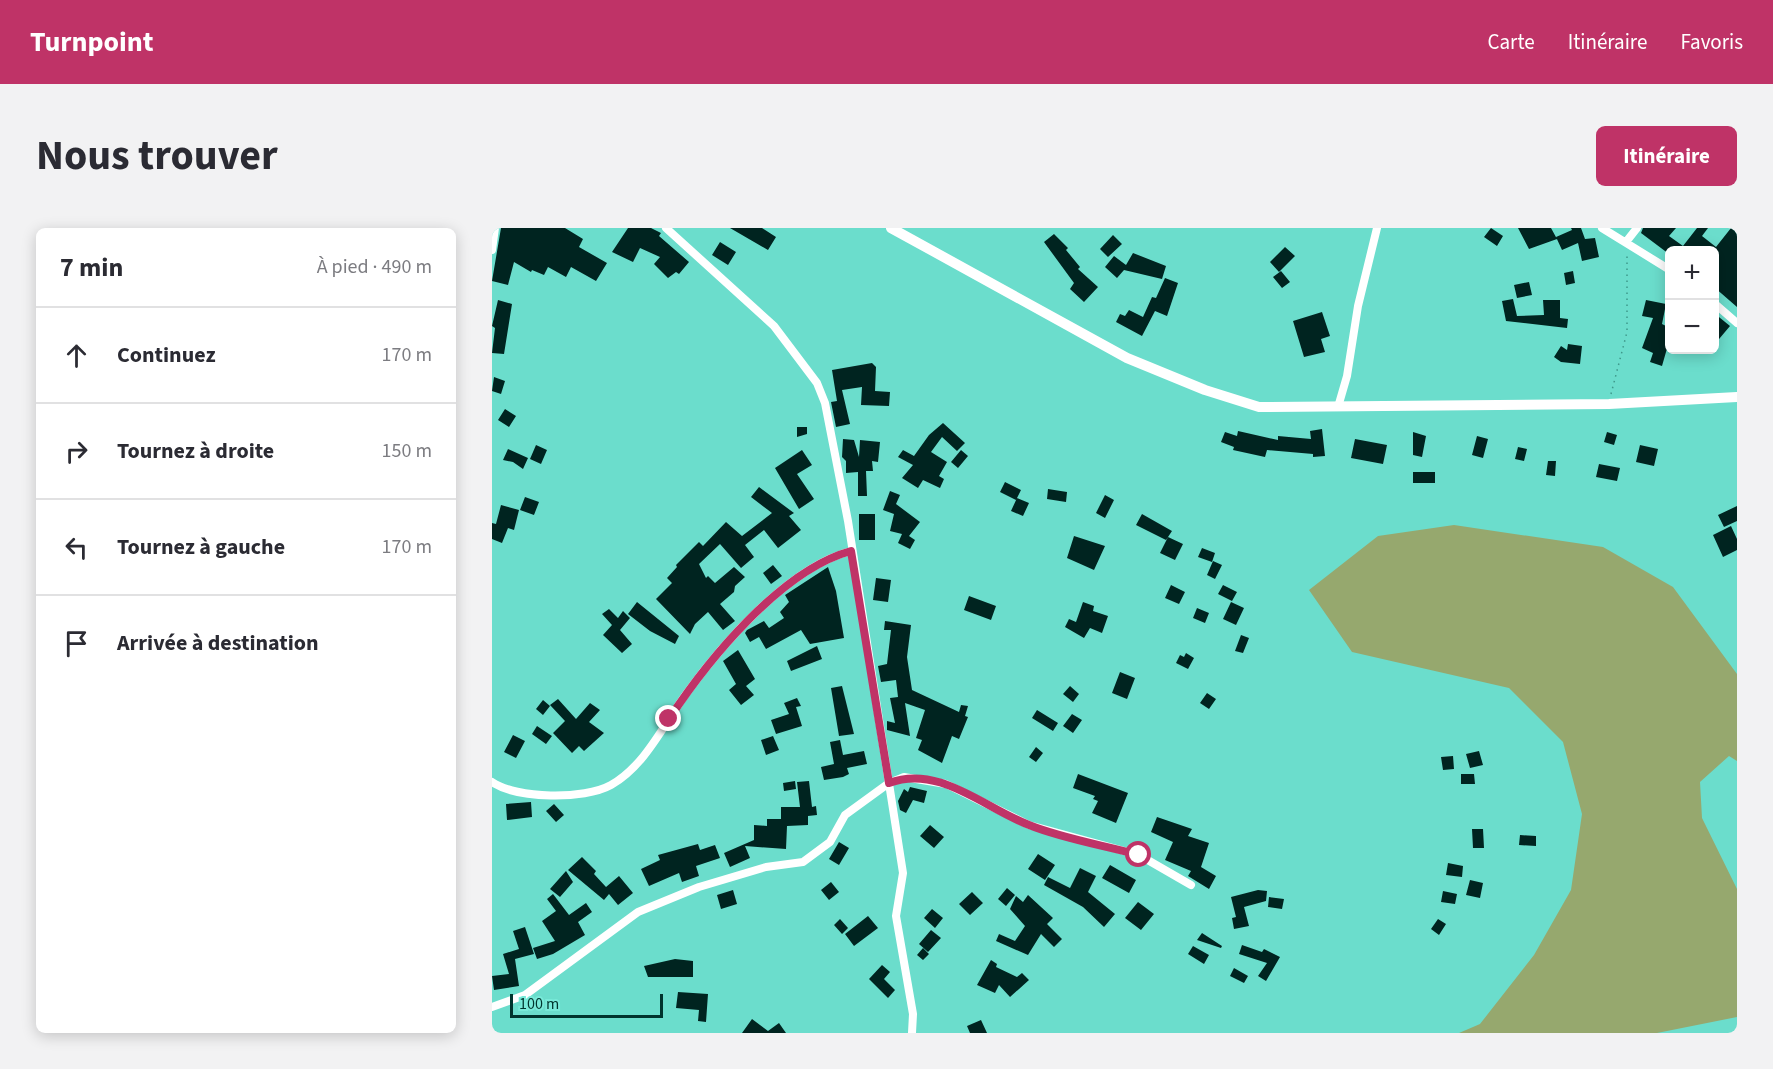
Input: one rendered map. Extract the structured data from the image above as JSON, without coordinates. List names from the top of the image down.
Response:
{
  "scale_bar": "100 m",
  "page": {
    "header": "Turnpoint",
    "nav": ["Carte", "Itinéraire", "Favoris"],
    "title": "Nous trouver",
    "buttons": "Itinéraire",
    "heading": ["7 min", "À pied · 490 m"],
    "map_buttons": ["+", "−"],
    "list": [
      ["Continuez", "170 m"],
      ["Tournez à droite", "150 m"],
      ["Tournez à gauche", "170 m"],
      "Arrivée à destination"
    ],
    "scale": "100 m"
  }
}
